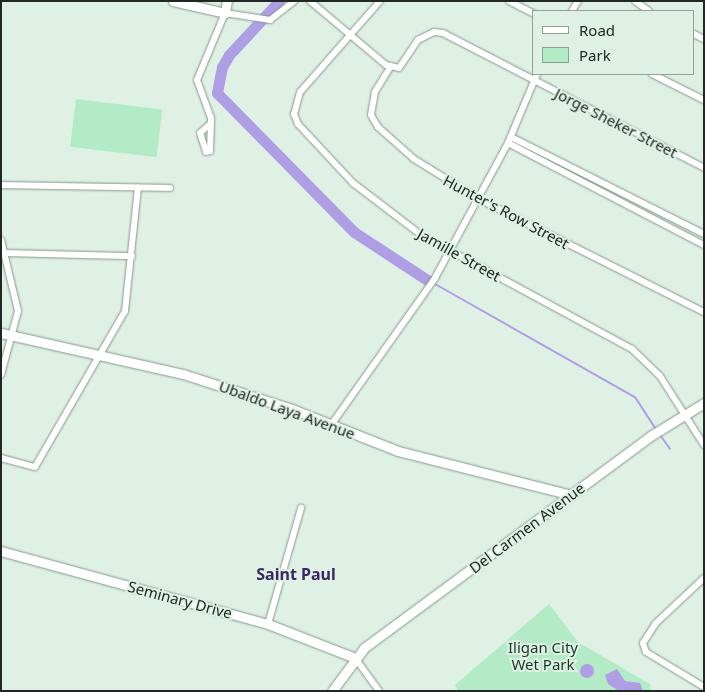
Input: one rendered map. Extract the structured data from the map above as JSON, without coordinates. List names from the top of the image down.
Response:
{
  "streets": {
    "street": [
      "Jorge Sheker Street",
      "Hunter's Row Street",
      "Jamille Street",
      "Ubaldo Laya Avenue",
      "Del Carmen Avenue",
      "Seminary Drive"
    ]
  },
  "crossings": [
    ["Jorge Sheker Street", "Hunter's Row Street"],
    ["Jamille Street", "Del Carmen Avenue"],
    ["Ubaldo Laya Avenue", "Del Carmen Avenue"],
    ["Del Carmen Avenue", "Seminary Drive"]
  ],
  "districts": ["Saint Paul"],
  "parks": ["Iligan City Wet Park"],
  "legend": ["Road", "Park"]
}
